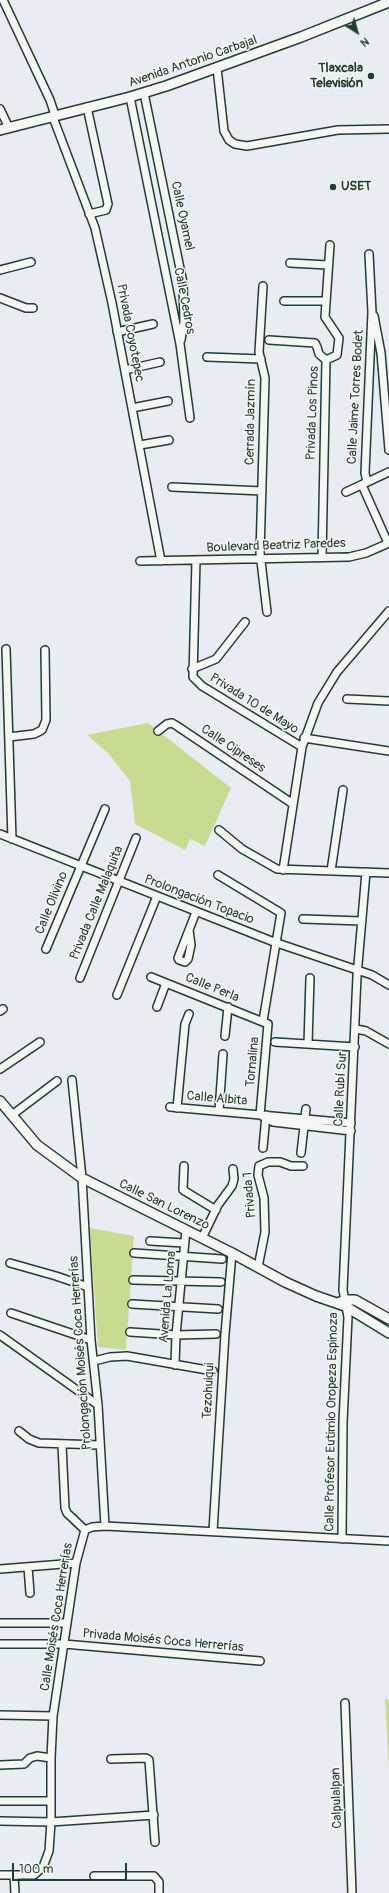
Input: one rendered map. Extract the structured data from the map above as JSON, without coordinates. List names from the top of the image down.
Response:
{
  "streets": {
    "street": [
      "Avenida Antonio Carbajal",
      "Calle Oyamel",
      "Calle Cedros",
      "Privada Coyotepec",
      "Calle Jaime Torres Bodet",
      "Privada Los Pinos",
      "Cerrada Jazmín",
      "Boulevard Beatriz Paredes",
      "Privada 10 de Mayo",
      "Calle Cipreses",
      "Prolongación Topacio",
      "Calle Olivino",
      "Privada Calle Malaquita",
      "Calle Perla",
      "Tornalina",
      "Calle Rubí Sur",
      "Calle Albita",
      "Privada 1",
      "Calle San Lorenzo",
      "Avenida La Loma",
      "Prolongación Moisés Coca Herrerías",
      "Tezohuiqui",
      "Calle Profesor Eutimio Oropeza Espinoza",
      "Calle Moisés Coca Herrerías",
      "Privada Moisés Coca Herrerías",
      "Calpulalpan"
    ]
  },
  "crossings": [
    ["Avenida Antonio Carbajal", "Calle Oyamel"],
    ["Avenida Antonio Carbajal", "Calle Cedros"],
    ["Avenida Antonio Carbajal", "Privada Coyotepec"],
    ["Calle Oyamel", "Calle Cedros"],
    ["Privada Coyotepec", "Boulevard Beatriz Paredes"],
    ["Calle Jaime Torres Bodet", "Boulevard Beatriz Paredes"],
    ["Privada Los Pinos", "Boulevard Beatriz Paredes"],
    ["Cerrada Jazmín", "Boulevard Beatriz Paredes"],
    ["Prolongación Topacio", "Calle Olivino"],
    ["Prolongación Topacio", "Privada Calle Malaquita"],
    ["Prolongación Topacio", "Tornalina"],
    ["Prolongación Topacio", "Calle Rubí Sur"],
    ["Calle Perla", "Tornalina"],
    ["Tornalina", "Calle Albita"],
    ["Calle Rubí Sur", "Calle Albita"],
    ["Calle Rubí Sur", "Calle San Lorenzo"],
    ["Calle Rubí Sur", "Calle Profesor Eutimio Oropeza Espinoza"],
    ["Privada 1", "Calle San Lorenzo"],
    ["Calle San Lorenzo", "Avenida La Loma"],
    ["Calle San Lorenzo", "Prolongación Moisés Coca Herrerías"],
    ["Calle San Lorenzo", "Tezohuiqui"],
    ["Calle San Lorenzo", "Calle Profesor Eutimio Oropeza Espinoza"],
    ["Prolongación Moisés Coca Herrerías", "Calle Moisés Coca Herrerías"],
    ["Tezohuiqui", "Calle Moisés Coca Herrerías"],
    ["Calle Profesor Eutimio Oropeza Espinoza", "Calle Moisés Coca Herrerías"],
    ["Calle Moisés Coca Herrerías", "Privada Moisés Coca Herrerías"]
  ],
  "places": ["Tlaxcala Televisión", "USET"],
  "scale_bar": "100 m",
  "north": "bottom right"
}
